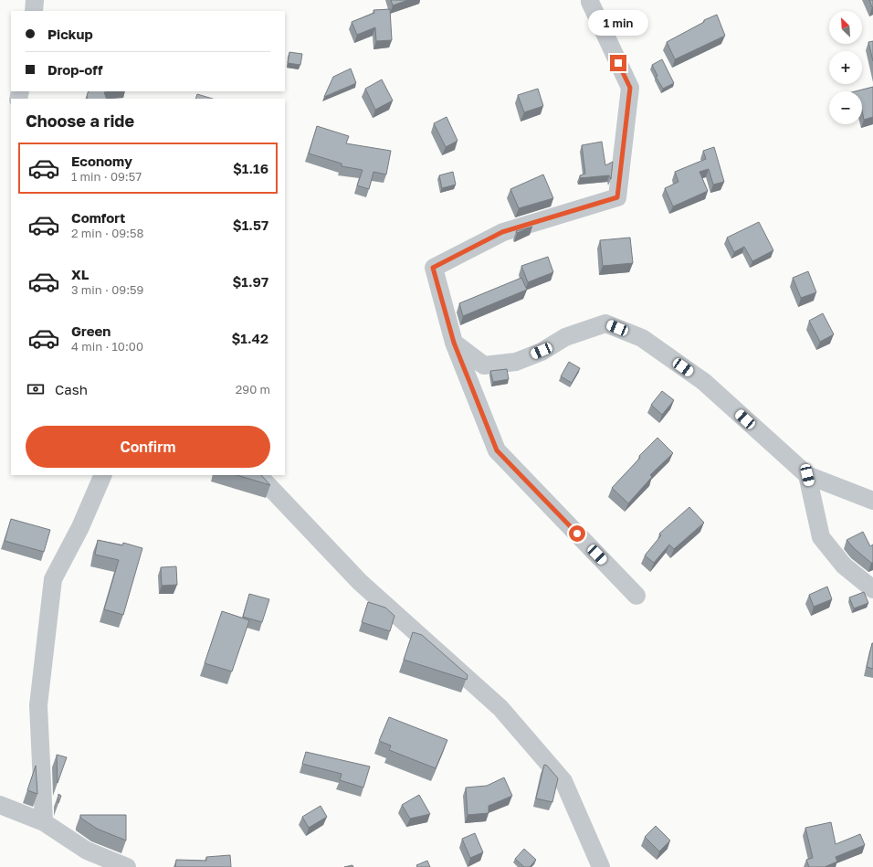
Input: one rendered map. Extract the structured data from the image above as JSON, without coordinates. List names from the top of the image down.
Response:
{
  "north": "top left",
  "page": {
    "bubble": "1 min",
    "map_buttons": ["+", "−"],
    "banner": ["Pickup", "Drop-off"],
    "heading": "Choose a ride",
    "list": [
      {
        "name": "Economy",
        "note": "1 min · 09:57",
        "value": "$1.16"
      },
      {
        "name": "Comfort",
        "note": "2 min · 09:58",
        "value": "$1.57"
      },
      {
        "name": "XL",
        "note": "3 min · 09:59",
        "value": "$1.97"
      },
      {
        "name": "Green",
        "note": "4 min · 10:00",
        "value": "$1.42"
      }
    ],
    "pay": ["Cash", "290 m"],
    "buttons": "Confirm"
  }
}
